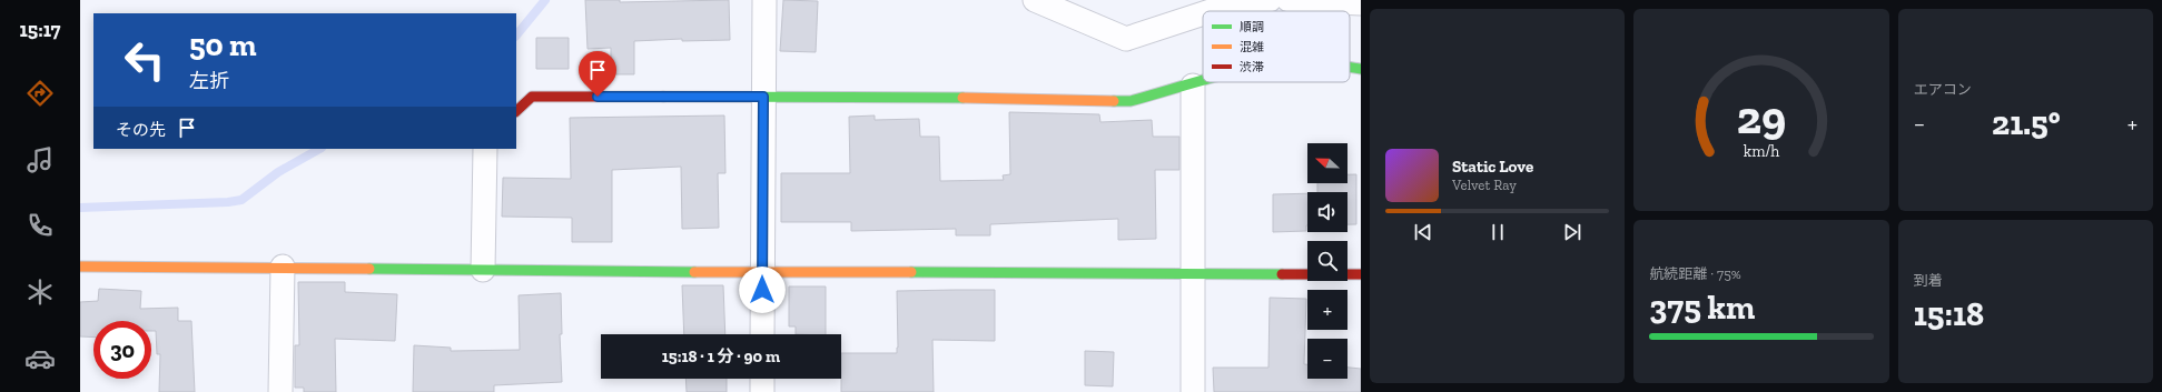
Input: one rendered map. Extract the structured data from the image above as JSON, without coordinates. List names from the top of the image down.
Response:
{
  "legend": ["順調", "混雑", "渋滞"],
  "north": "left",
  "page": {
    "tabs": "15:17",
    "tile": [
      "エアコン",
      ["航続距離 · 75%", "375 km"],
      ["到着", "15:18"]
    ],
    "turn": ["50 m", "左折"],
    "heat": ["−", "21.5°", "+"],
    "then": "その先",
    "map_buttons": ["+", "−"],
    "song": ["Static Love", "Velvet Ray"],
    "limit": "30",
    "trip": "15:18 · 1 分 · 90 m",
    "gauge": ["29", "km/h"]
  }
}
